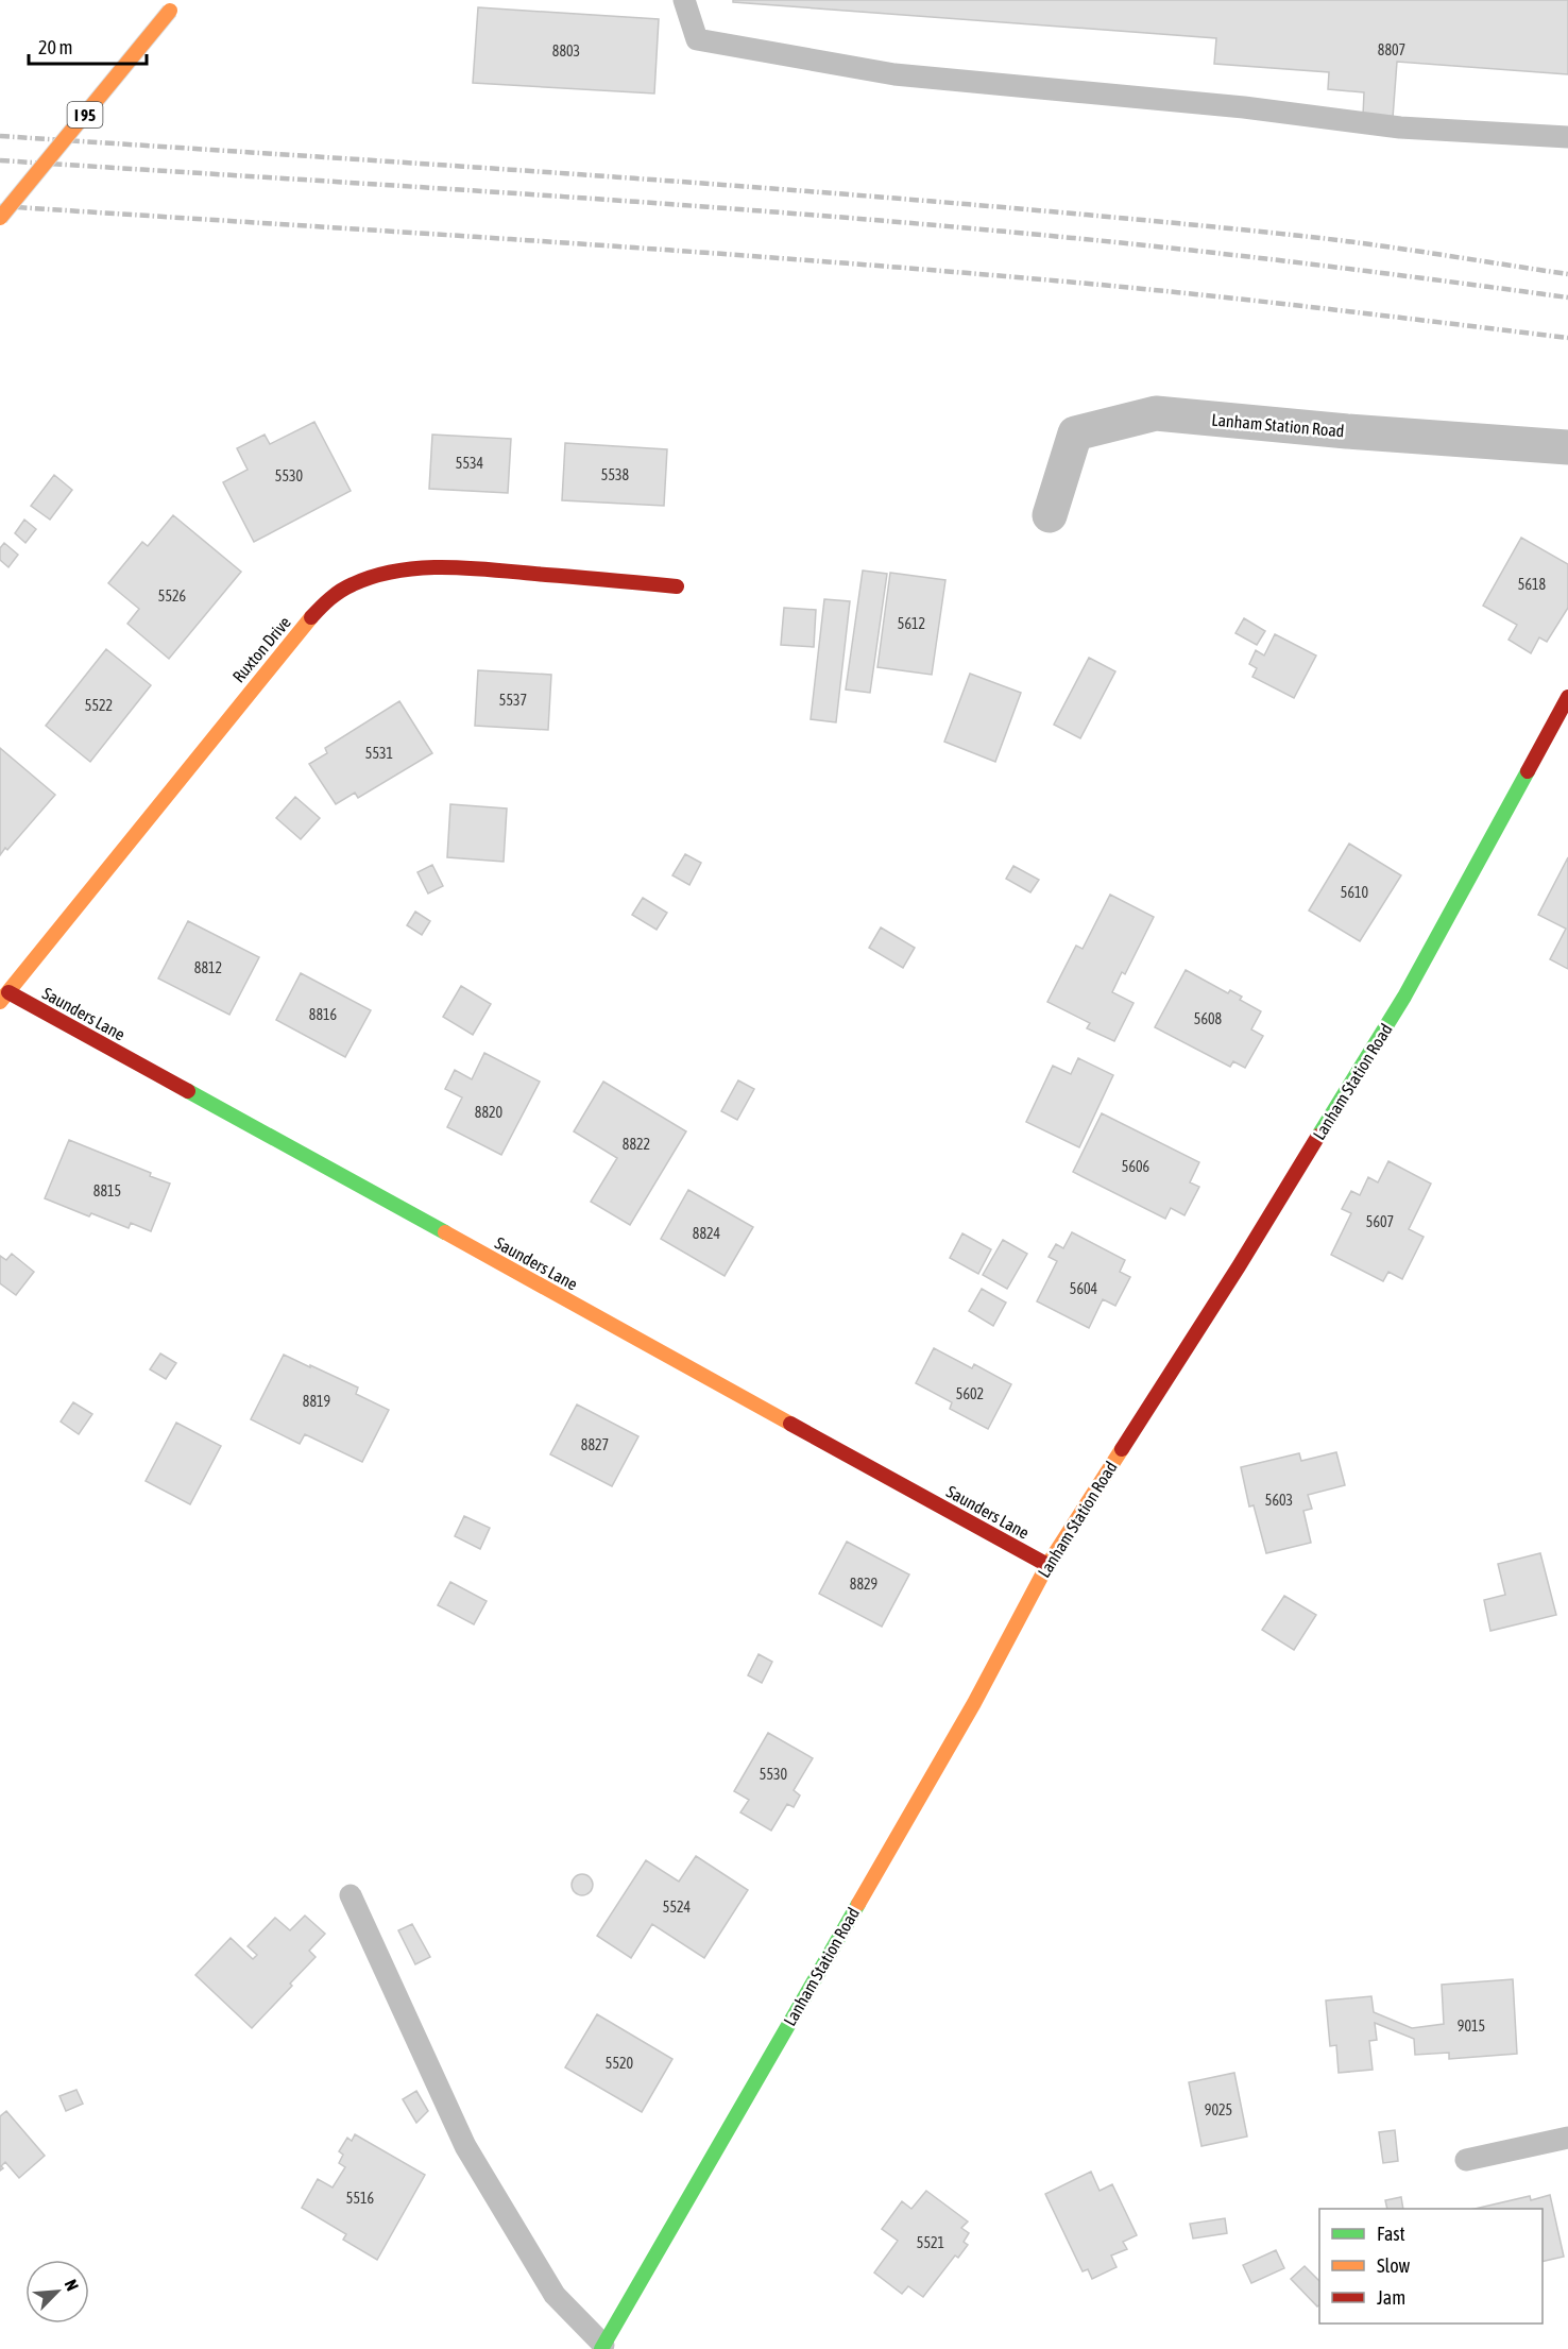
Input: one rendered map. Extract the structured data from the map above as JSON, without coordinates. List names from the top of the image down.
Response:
{
  "streets": {
    "main road": [
      "I 95",
      "Lanham Station Road",
      "Ruxton Drive",
      "Saunders Lane"
    ]
  },
  "crossings": [
    ["Lanham Station Road", "Saunders Lane"],
    ["Ruxton Drive", "Saunders Lane"]
  ],
  "house_numbers": [
    "8807",
    "8803",
    "5534",
    "5538",
    "5530",
    "5618",
    "5526",
    "5612",
    "5537",
    "5522",
    "5531",
    "5610",
    "8812",
    "8816",
    "5608",
    "8820",
    "8822",
    "5606",
    "8815",
    "5607",
    "8824",
    "5604",
    "5602",
    "8819",
    "8827",
    "5603",
    "8829",
    "5530",
    "5524",
    "9015",
    "5520",
    "9025",
    "5516",
    "5521"
  ],
  "legend": ["Fast", "Slow", "Jam"],
  "scale_bar": "20 m",
  "north": "top right"
}
